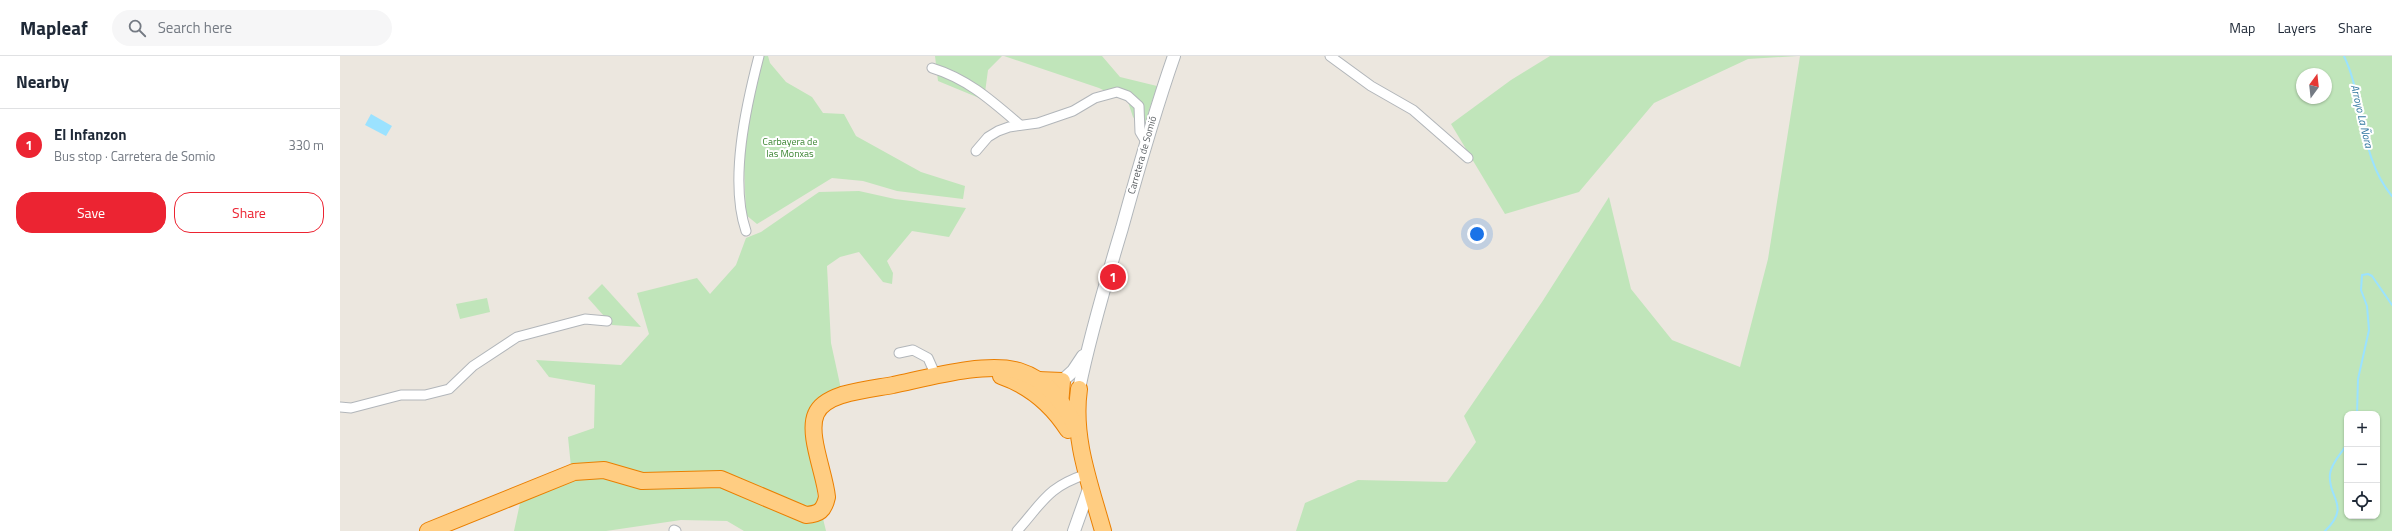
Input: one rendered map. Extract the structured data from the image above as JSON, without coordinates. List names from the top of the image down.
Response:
{
  "streets": {
    "street": ["Carretera de Somió"]
  },
  "water": ["Arroyo La Ñora"],
  "parks": ["Carbayera de las Monxas"],
  "north": "top",
  "page": {
    "header": "Mapleaf",
    "search": "Search here",
    "nav": ["Map", "Layers", "Share"],
    "heading": "Nearby",
    "list": [
      {
        "mark": "1",
        "name": "El Infanzon",
        "note": "Bus stop · Carretera de Somio",
        "value": "330 m"
      }
    ],
    "buttons": ["Save", "Share"],
    "pins": "1",
    "map_buttons": ["+", "−"]
  }
}
